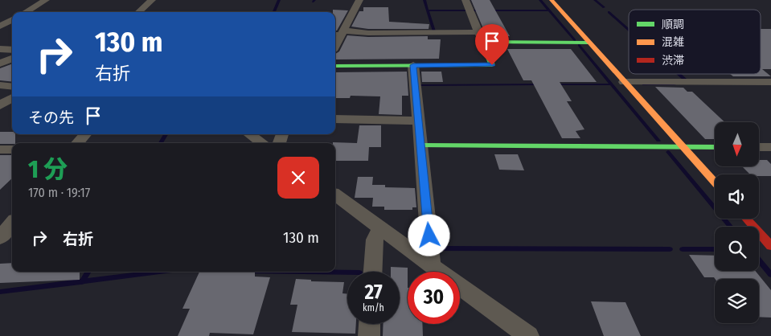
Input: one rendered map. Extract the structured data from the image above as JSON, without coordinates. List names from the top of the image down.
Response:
{
  "legend": ["順調", "混雑", "渋滞"],
  "north": "bottom",
  "page": {
    "turn": ["130 m", "右折"],
    "then": "その先",
    "heading": ["1 分", "170 m · 19:17"],
    "list": [
      {
        "name": "右折",
        "value": "130 m"
      }
    ],
    "speed": "27 km/h",
    "limit": "30"
  }
}
